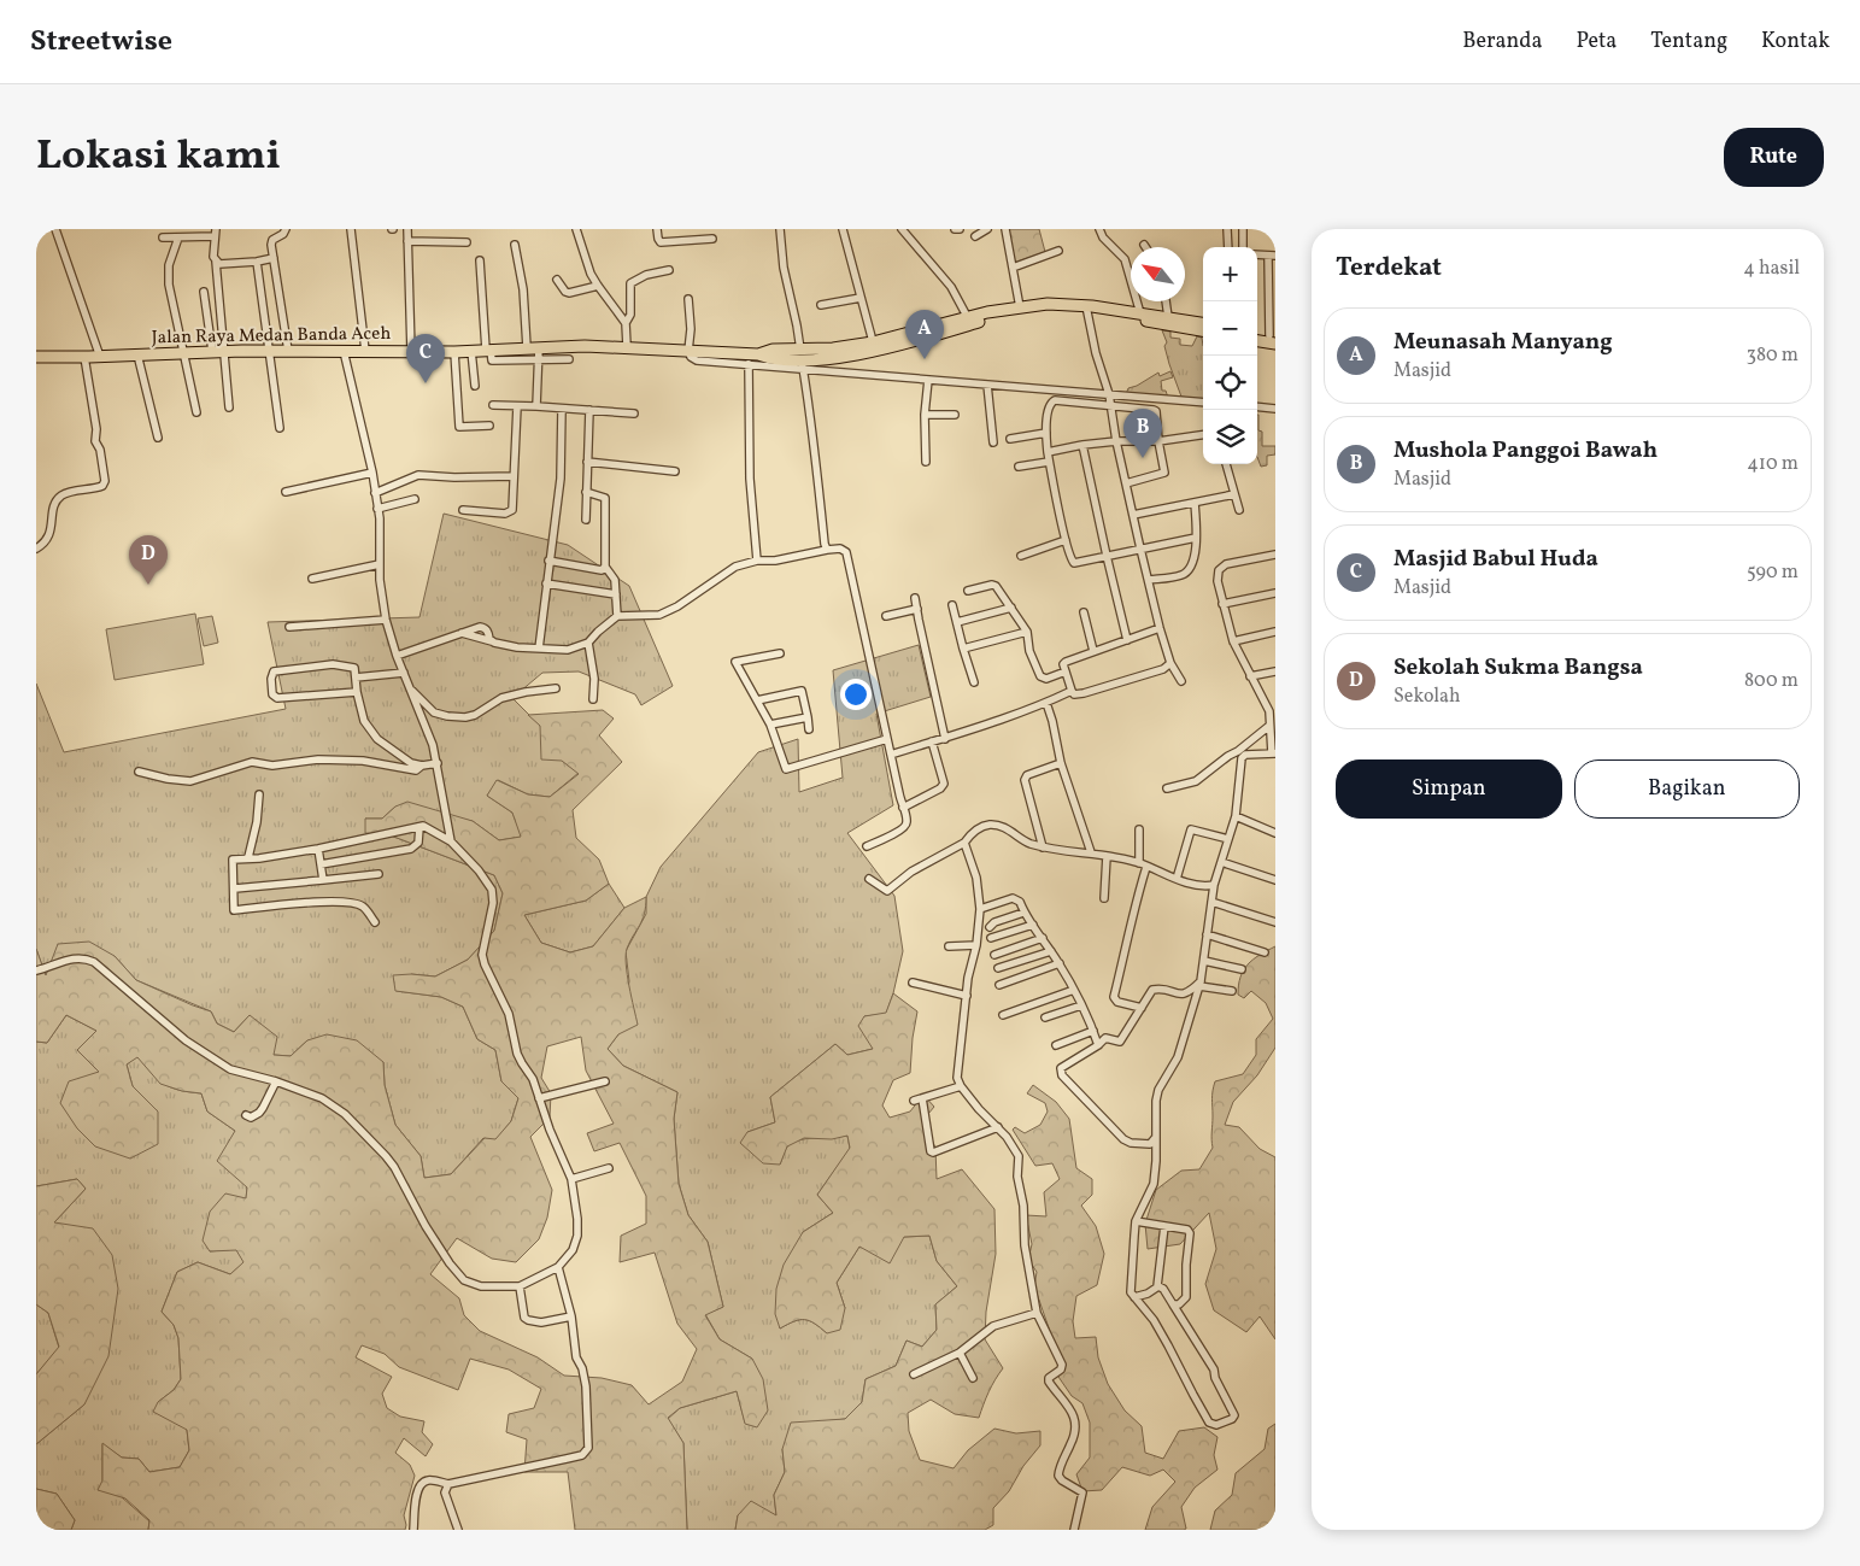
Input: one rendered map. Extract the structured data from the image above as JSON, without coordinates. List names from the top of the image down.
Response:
{
  "streets": {
    "highway": ["Jalan Raya Medan Banda Aceh"]
  },
  "north": "top left",
  "page": {
    "header": "Streetwise",
    "nav": [
      "Beranda",
      "Peta",
      "Tentang",
      "Kontak"
    ],
    "title": "Lokasi kami",
    "buttons": [
      "Rute",
      ["Simpan", "Bagikan"]
    ],
    "heading": ["Terdekat", "4 hasil"],
    "map_buttons": ["+", "−"],
    "list": [
      {
        "mark": "A",
        "name": "Meunasah Manyang",
        "note": "Masjid",
        "value": "380 m"
      },
      {
        "mark": "B",
        "name": "Mushola Panggoi Bawah",
        "note": "Masjid",
        "value": "410 m"
      },
      {
        "mark": "C",
        "name": "Masjid Babul Huda",
        "note": "Masjid",
        "value": "590 m"
      },
      {
        "mark": "D",
        "name": "Sekolah Sukma Bangsa",
        "note": "Sekolah",
        "value": "800 m"
      }
    ],
    "pins": [
      "A",
      "C",
      "B",
      "D"
    ]
  }
}
